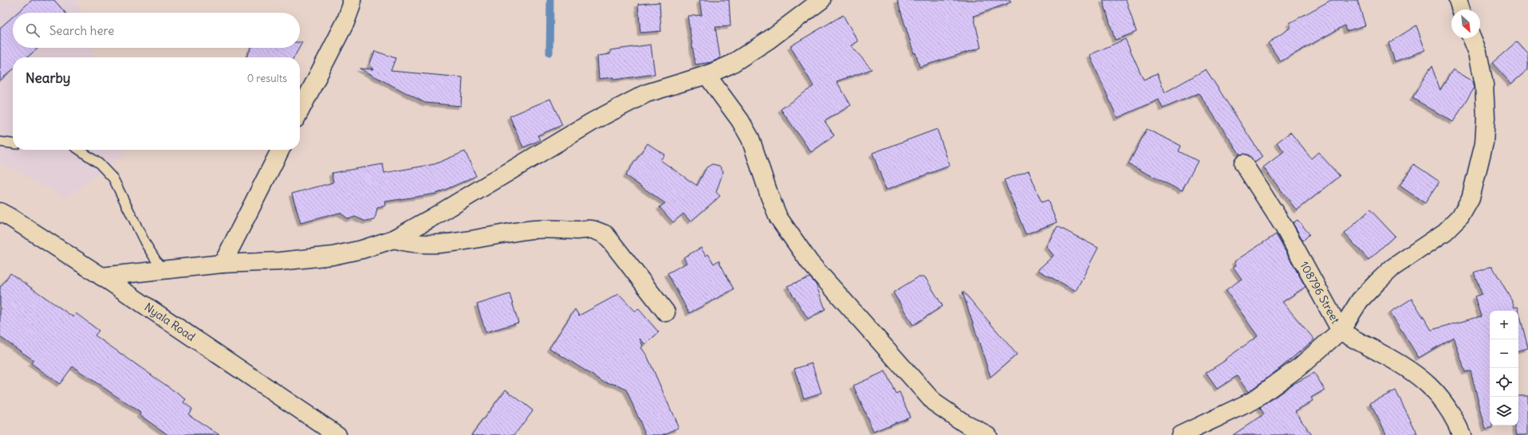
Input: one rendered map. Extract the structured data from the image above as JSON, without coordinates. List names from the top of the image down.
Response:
{
  "streets": {
    "street": ["108796 Street", "Nyala Road"]
  },
  "north": "bottom right",
  "page": {
    "search": "Search here",
    "heading": ["Nearby", "0 results"],
    "map_buttons": ["+", "−"]
  }
}
